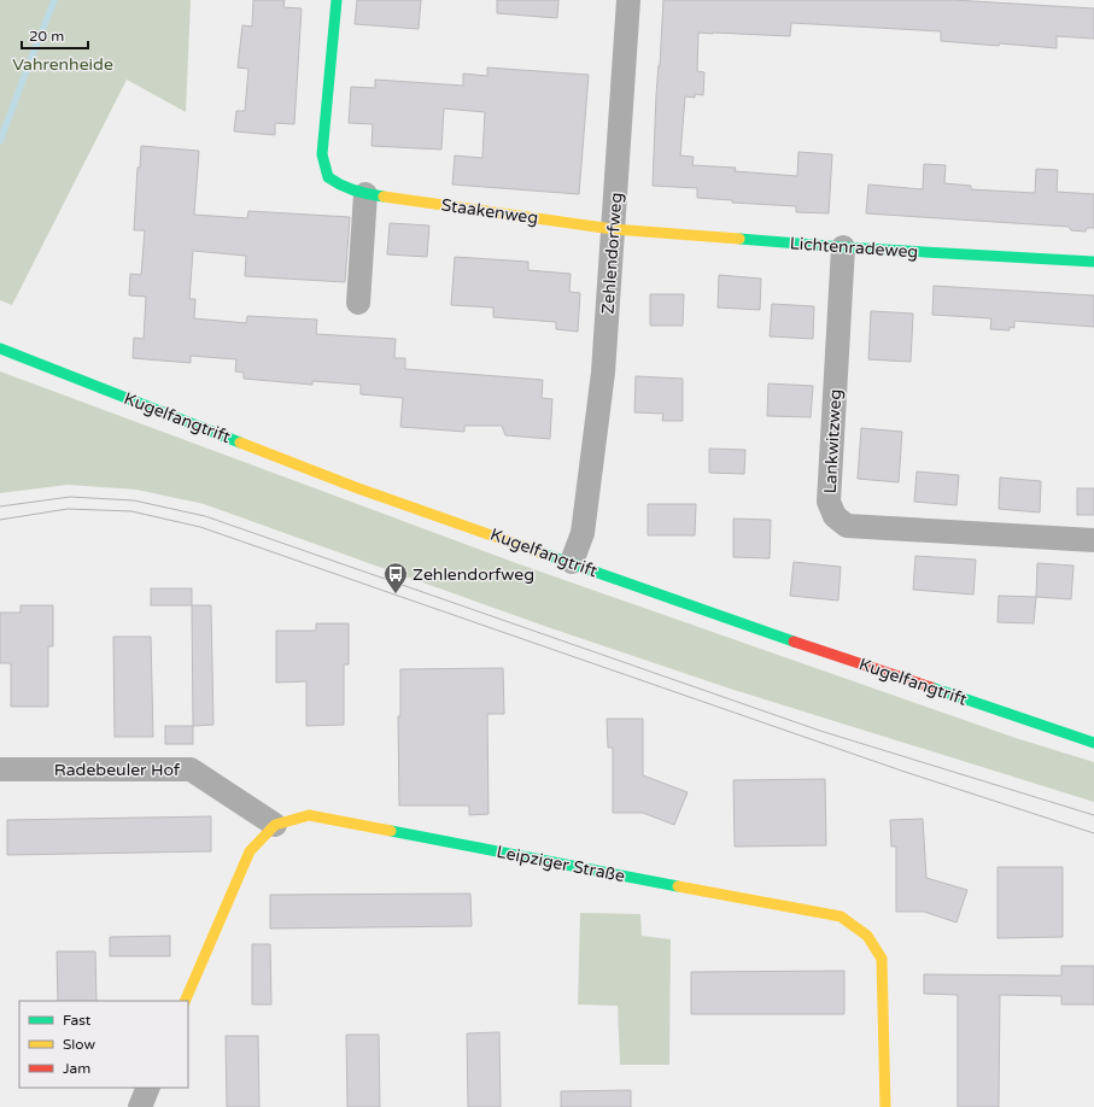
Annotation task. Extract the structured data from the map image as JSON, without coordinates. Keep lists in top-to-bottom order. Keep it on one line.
{"streets":{"street":["Staakenweg","Lichtenradeweg","Zehlendorfweg","Kugelfangtrift","Lankwitzweg","Radebeuler Hof","Leipziger Straße"]},"crossings":[["Staakenweg","Lichtenradeweg"],["Staakenweg","Zehlendorfweg"],["Lichtenradeweg","Zehlendorfweg"],["Lichtenradeweg","Lankwitzweg"],["Zehlendorfweg","Kugelfangtrift"],["Radebeuler Hof","Leipziger Straße"]],"parks":["Vahrenheide"],"places":{"bus stop":["Zehlendorfweg"]},"legend":["Fast","Slow","Jam"],"scale_bar":"20 m"}
